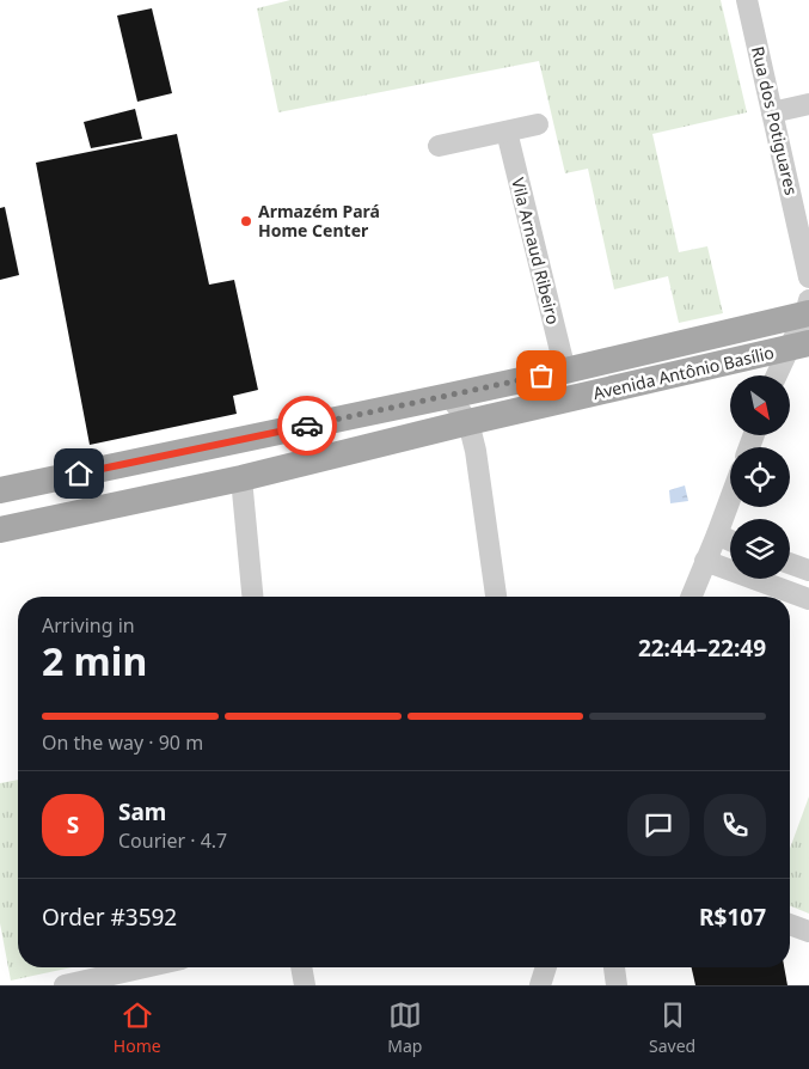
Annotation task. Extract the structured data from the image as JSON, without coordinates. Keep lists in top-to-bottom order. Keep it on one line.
{"streets":{"main road":["Avenida Antônio Basílio"],"street":["Rua dos Potiguares","Vila Arnaud Ribeiro"]},"crossings":[["Vila Arnaud Ribeiro","Avenida Antônio Basílio"]],"places":["Armazém Pará Home Center"],"north":"bottom right","page":{"heading":["2 min","Arriving in","22:44–22:49"],"panel":["Sam","Courier · 4.7","Order #3592","R$107"],"bar":"On the way · 90 m","round":"S","tabs":["Home","Map","Saved"]}}
